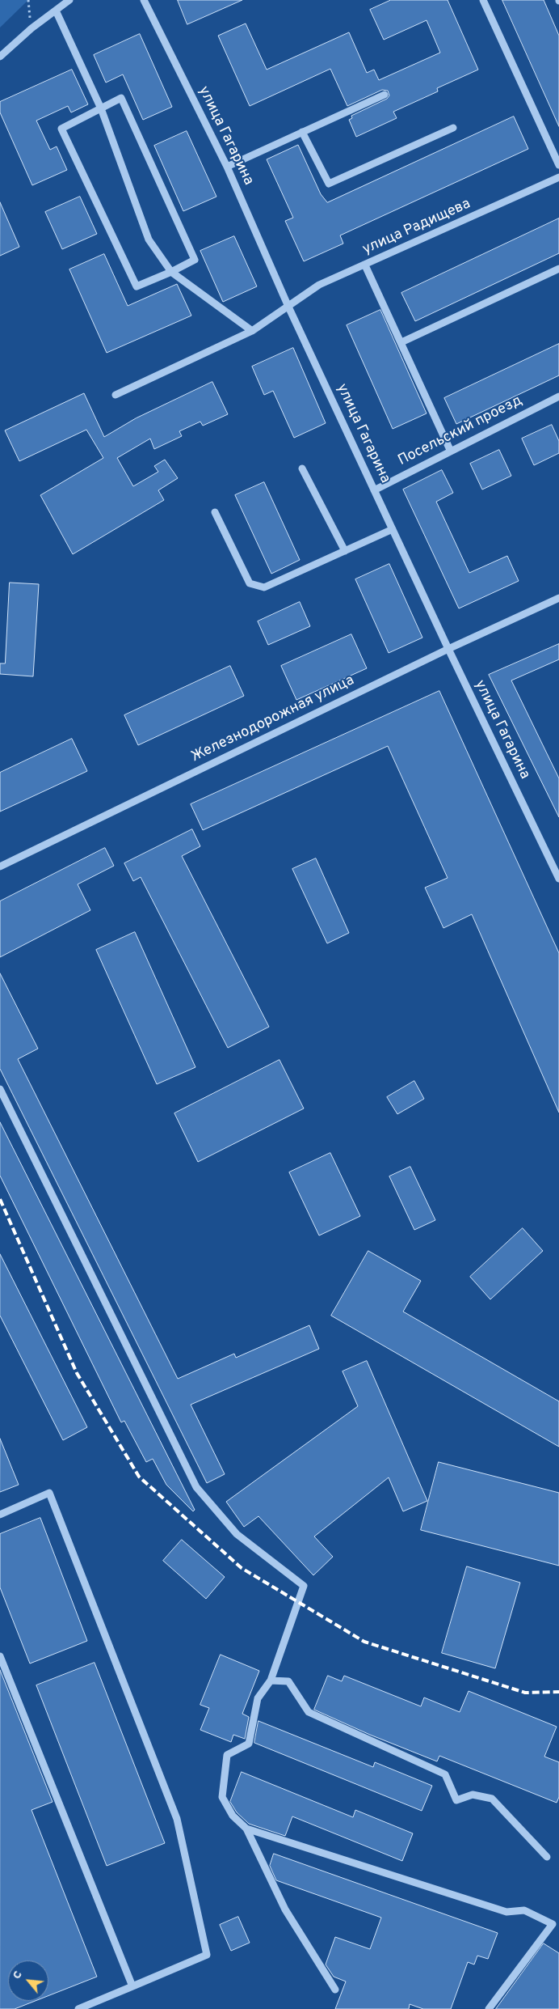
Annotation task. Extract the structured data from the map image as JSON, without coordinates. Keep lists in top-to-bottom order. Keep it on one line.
{"streets":{"street":["улица Гагарина","улица Радищева","Посельский проезд","Железнодорожная улица"]},"crossings":[["улица Гагарина","улица Радищева"],["улица Гагарина","Посельский проезд"],["улица Гагарина","Железнодорожная улица"]],"north":"top left"}
